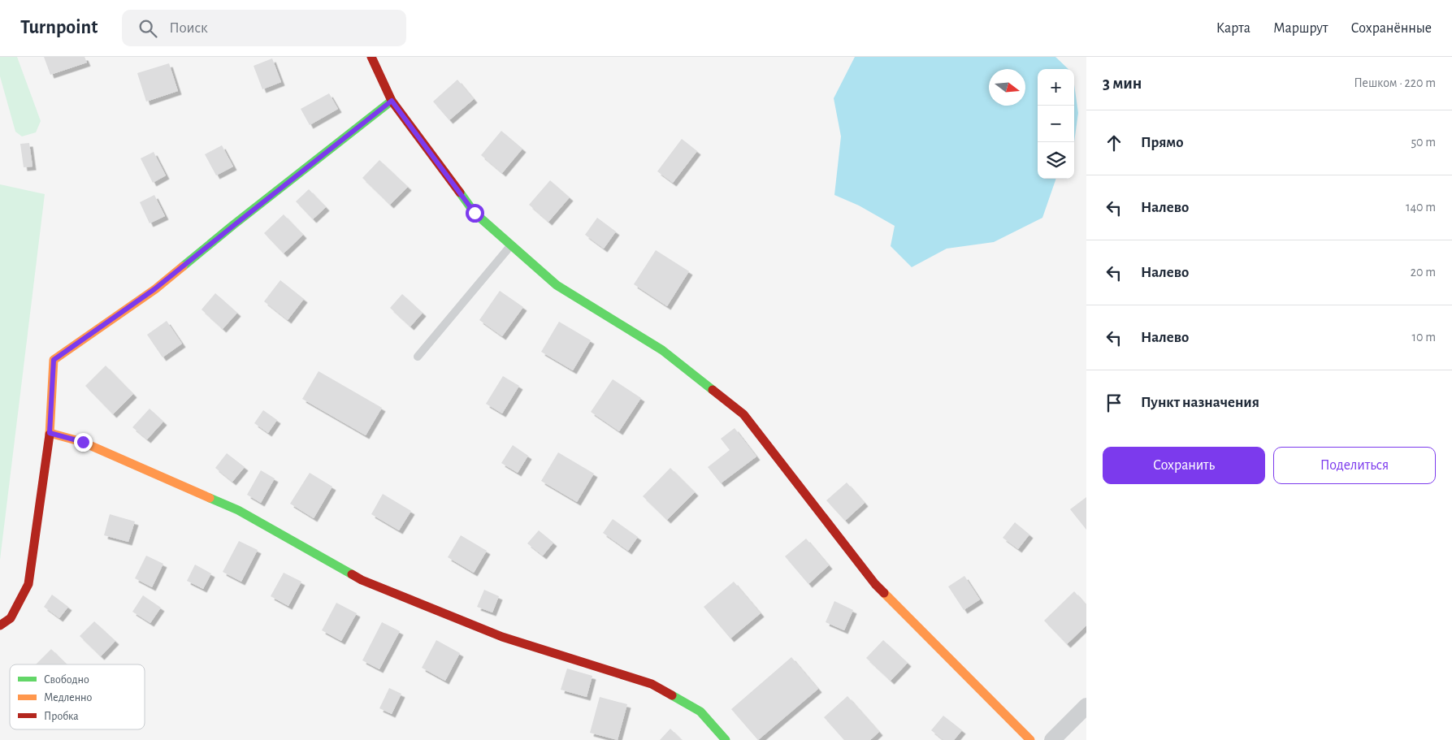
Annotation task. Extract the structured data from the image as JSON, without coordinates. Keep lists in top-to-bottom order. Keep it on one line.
{"legend":["Свободно","Медленно","Пробка"],"north":"right","page":{"header":"Turnpoint","search":"Поиск","nav":["Карта","Маршрут","Сохранённые"],"heading":["3 мин","Пешком · 220 m"],"map_buttons":["+","−"],"list":[["Прямо","50 m"],["Налево","140 m"],["Налево","20 m"],["Налево","10 m"],"Пункт назначения"],"buttons":["Сохранить","Поделиться"]}}
